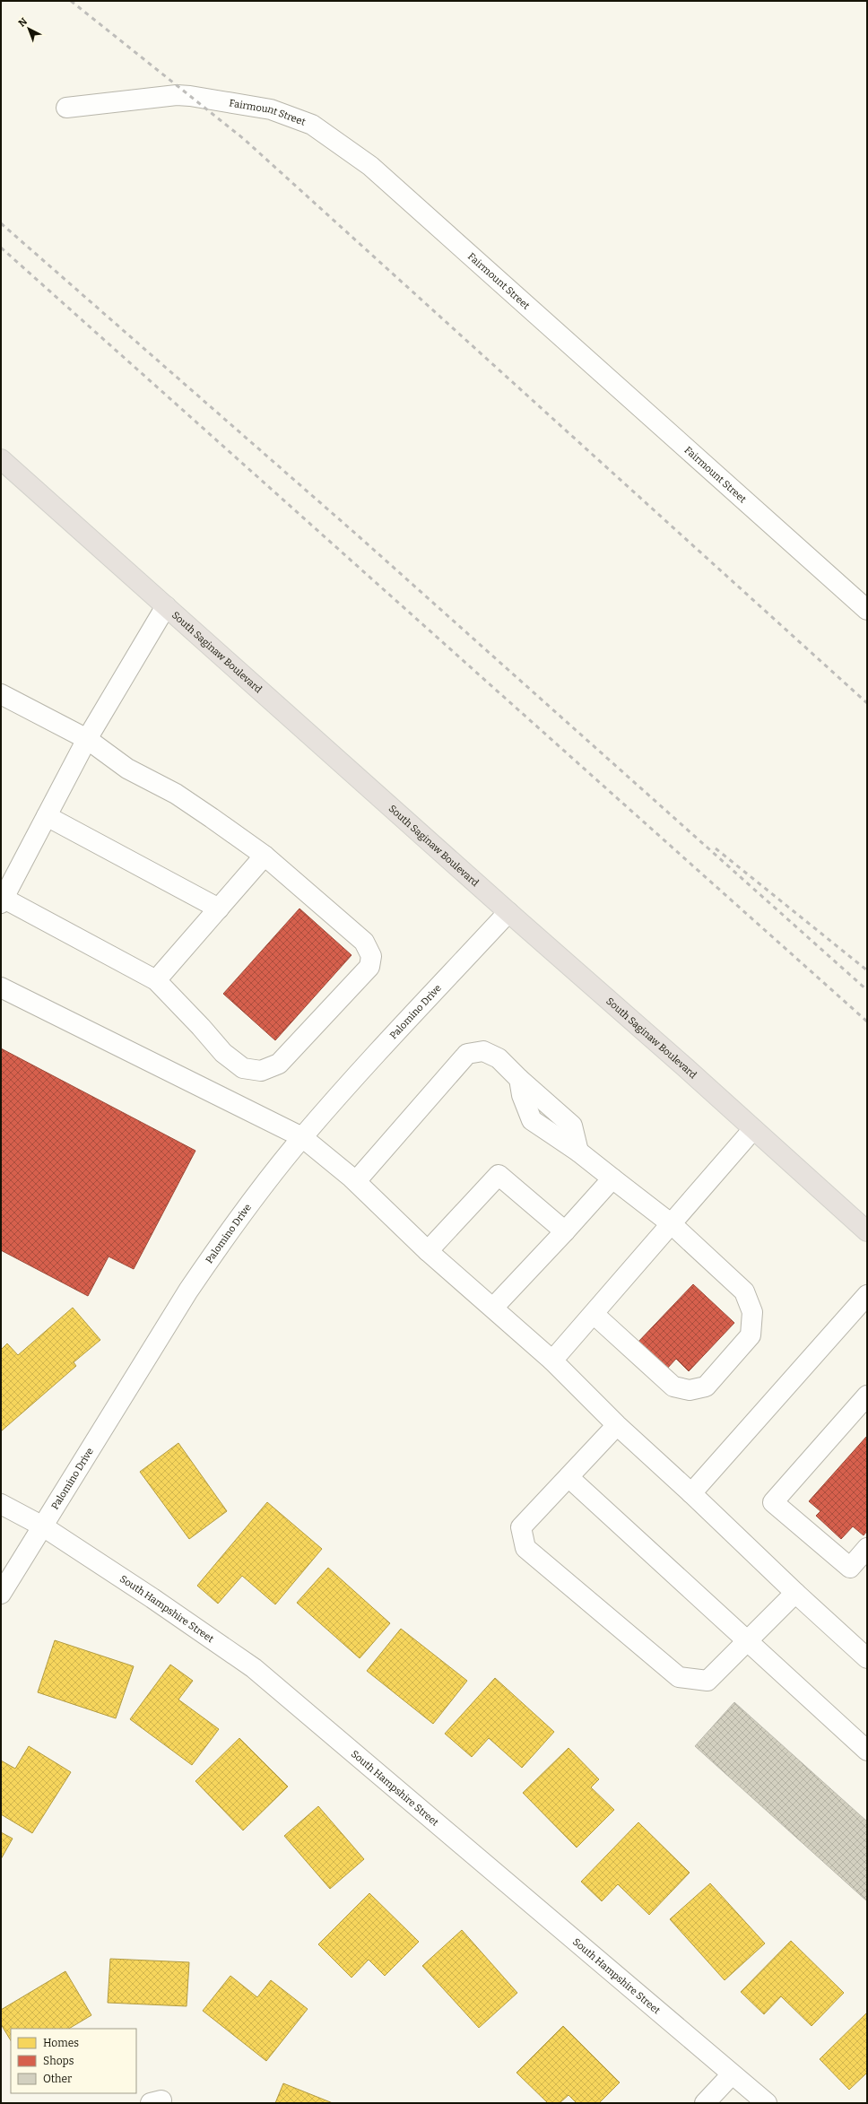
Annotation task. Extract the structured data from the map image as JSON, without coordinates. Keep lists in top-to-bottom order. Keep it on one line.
{"streets":{"main road":["South Saginaw Boulevard"],"street":["Fairmount Street","Palomino Drive","South Hampshire Street"]},"crossings":[["South Saginaw Boulevard","Palomino Drive"],["Palomino Drive","South Hampshire Street"]],"legend":["Homes","Shops","Other"],"north":"top left"}
